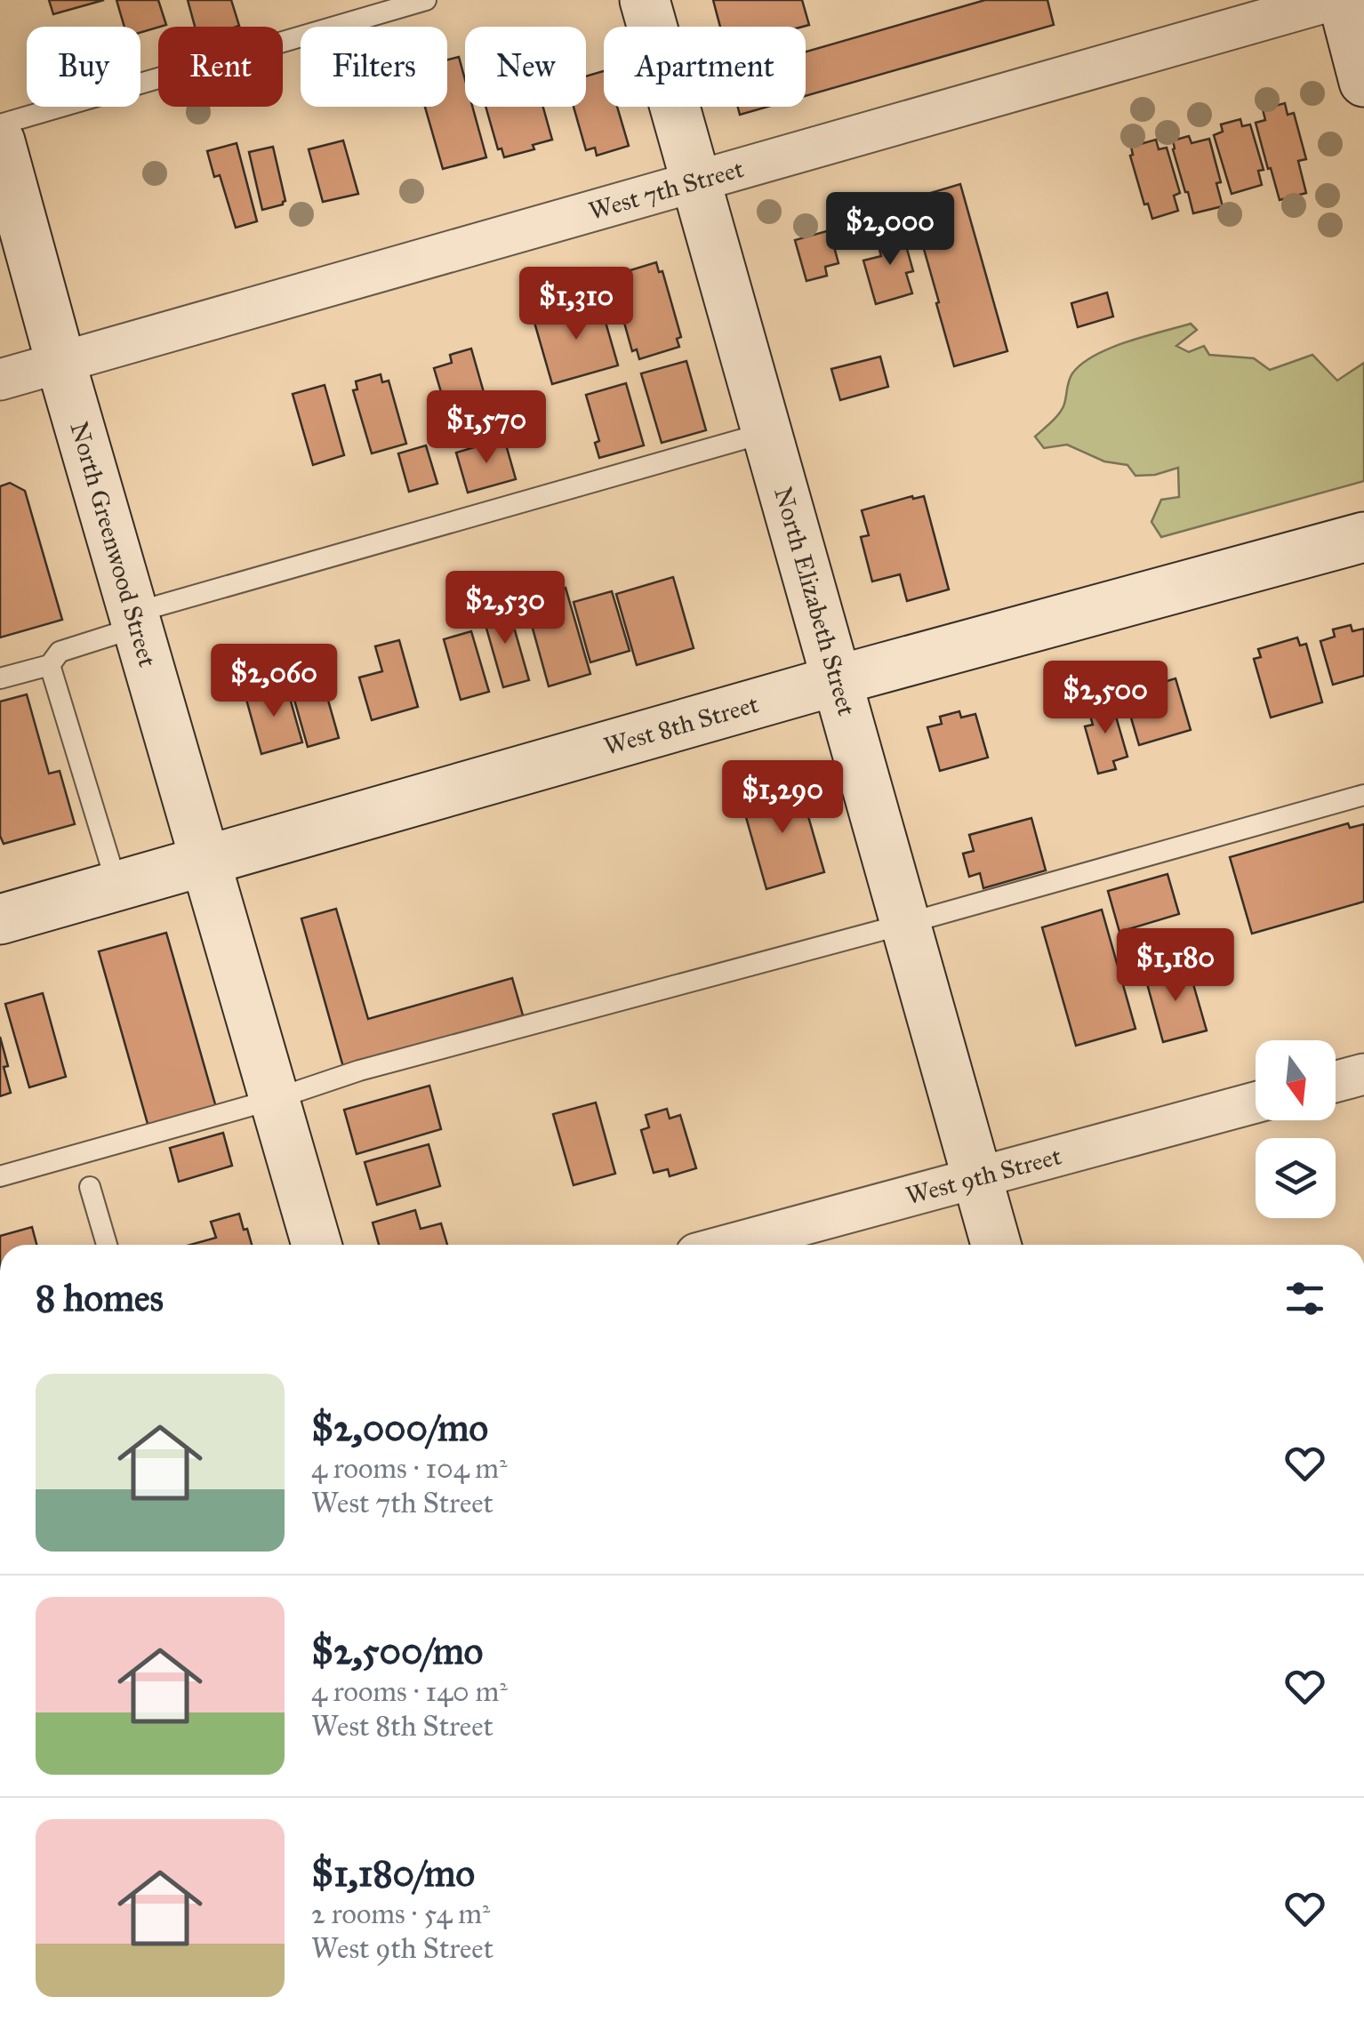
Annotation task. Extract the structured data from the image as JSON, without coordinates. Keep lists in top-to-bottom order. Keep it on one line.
{"streets":{"main road":["North Greenwood Street","North Elizabeth Street","West 8th Street"],"street":["West 7th Street","West 9th Street"]},"crossings":[["West 7th Street","North Greenwood Street"],["West 7th Street","North Elizabeth Street"],["North Greenwood Street","West 8th Street"],["North Elizabeth Street","West 8th Street"],["North Elizabeth Street","West 9th Street"]],"north":"bottom","page":{"chip":["Buy","Rent","Filters","New","Apartment"],"price":["$2,000","$1,310","$1,570","$2,530","$2,060","$2,500","$1,290","$1,180"],"heading":"8 homes","list":[{"name":"$2,000/mo","note":"4 rooms · 104 m² · West 7th Street"},{"name":"$2,500/mo","note":"4 rooms · 140 m² · West 8th Street"},{"name":"$1,180/mo","note":"2 rooms · 54 m² · West 9th Street"}]}}
